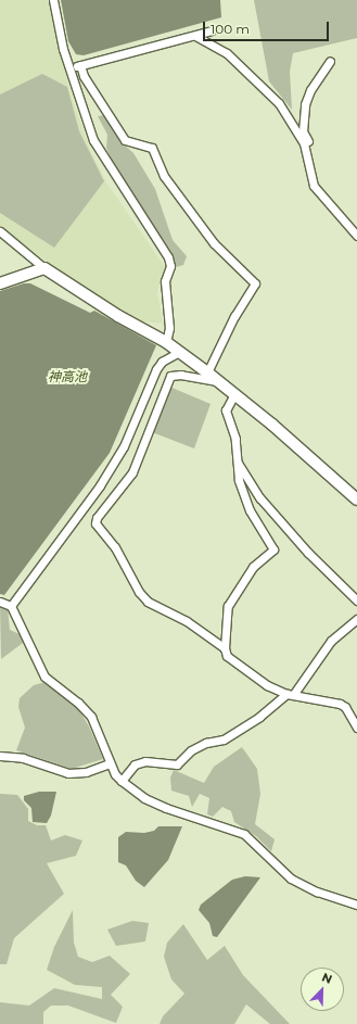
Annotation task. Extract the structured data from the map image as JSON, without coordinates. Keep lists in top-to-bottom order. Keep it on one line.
{"water":["神高池"],"scale_bar":"100 m","north":"top right"}
